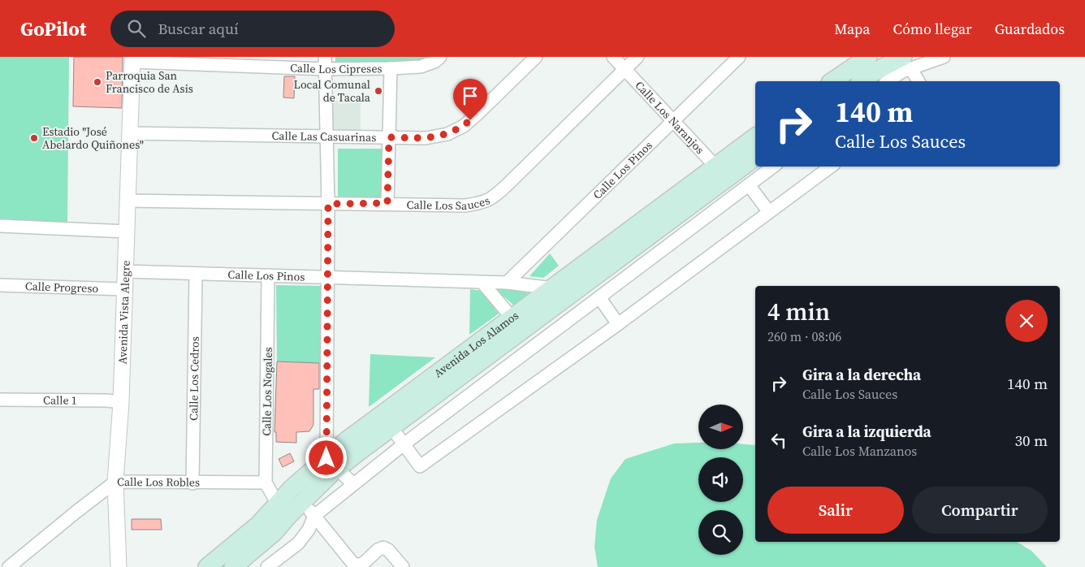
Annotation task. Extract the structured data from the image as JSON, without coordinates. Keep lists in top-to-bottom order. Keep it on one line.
{"streets":{"main road":["Avenida Los Alamos"],"street":["Calle Los Cipreses","Calle Los Naranjos","Calle Las Casuarinas","Calle Los Pinos","Calle Los Sauces","Calle Progreso","Avenida Vista Alegre","Calle Los Cedros","Calle Los Nogales","Calle 1","Calle Los Robles"]},"crossings":[["Calle Los Cipreses","Avenida Vista Alegre"],["Calle Los Naranjos","Calle Los Pinos"],["Calle Los Naranjos","Calle Los Sauces"],["Calle Los Naranjos","Avenida Los Alamos"],["Calle Las Casuarinas","Avenida Vista Alegre"],["Calle Los Pinos","Avenida Vista Alegre"],["Calle Los Pinos","Avenida Los Alamos"],["Calle Los Pinos","Calle Los Cedros"],["Calle Los Pinos","Calle Los Nogales"],["Calle Los Sauces","Avenida Vista Alegre"],["Calle Progreso","Avenida Vista Alegre"],["Avenida Vista Alegre","Calle 1"],["Avenida Vista Alegre","Calle Los Robles"],["Avenida Los Alamos","Calle Los Nogales"],["Calle Los Cedros","Calle Los Robles"],["Calle Los Nogales","Calle Los Robles"]],"places":["Parroquia San Francisco de Asis","Local Comunal de Tacala","Estadio \"José Abelardo Quiñones\""],"north":"right","page":{"header":"GoPilot","search":"Buscar aquí","nav":["Mapa","Cómo llegar","Guardados"],"turn":["140 m","Calle Los Sauces"],"heading":["4 min","260 m · 08:06"],"list":[{"name":"Gira a la derecha","note":"Calle Los Sauces","value":"140 m"},{"name":"Gira a la izquierda","note":"Calle Los Manzanos","value":"30 m"}],"buttons":["Salir","Compartir"]}}
